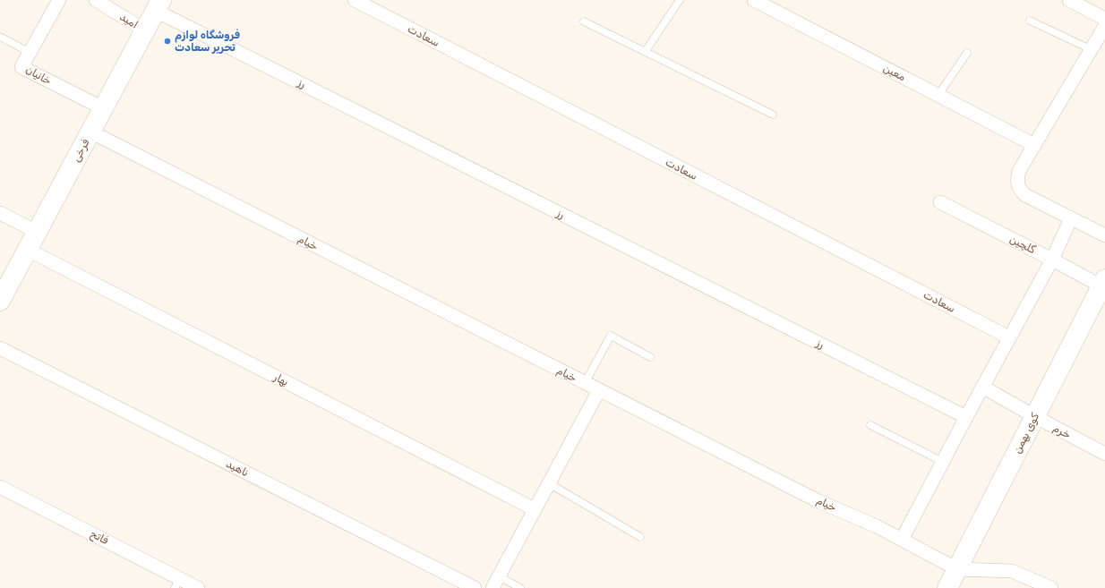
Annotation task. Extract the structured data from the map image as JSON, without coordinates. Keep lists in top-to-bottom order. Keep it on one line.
{"streets":{"street":["امید","سعادت","معین","خانیان","رز","فرخی","خیام","گلچین","بهار","خرم","کوی بهمن","ناهید","فاتح"]},"crossings":[["امید","فرخی"],["خانیان","فرخی"],["رز","فرخی"],["فرخی","خیام"],["فرخی","بهار"],["خیام","کوی بهمن"],["گلچین","کوی بهمن"],["خرم","کوی بهمن"]],"places":["فروشگاه لوازم تحریر سعادت"]}
